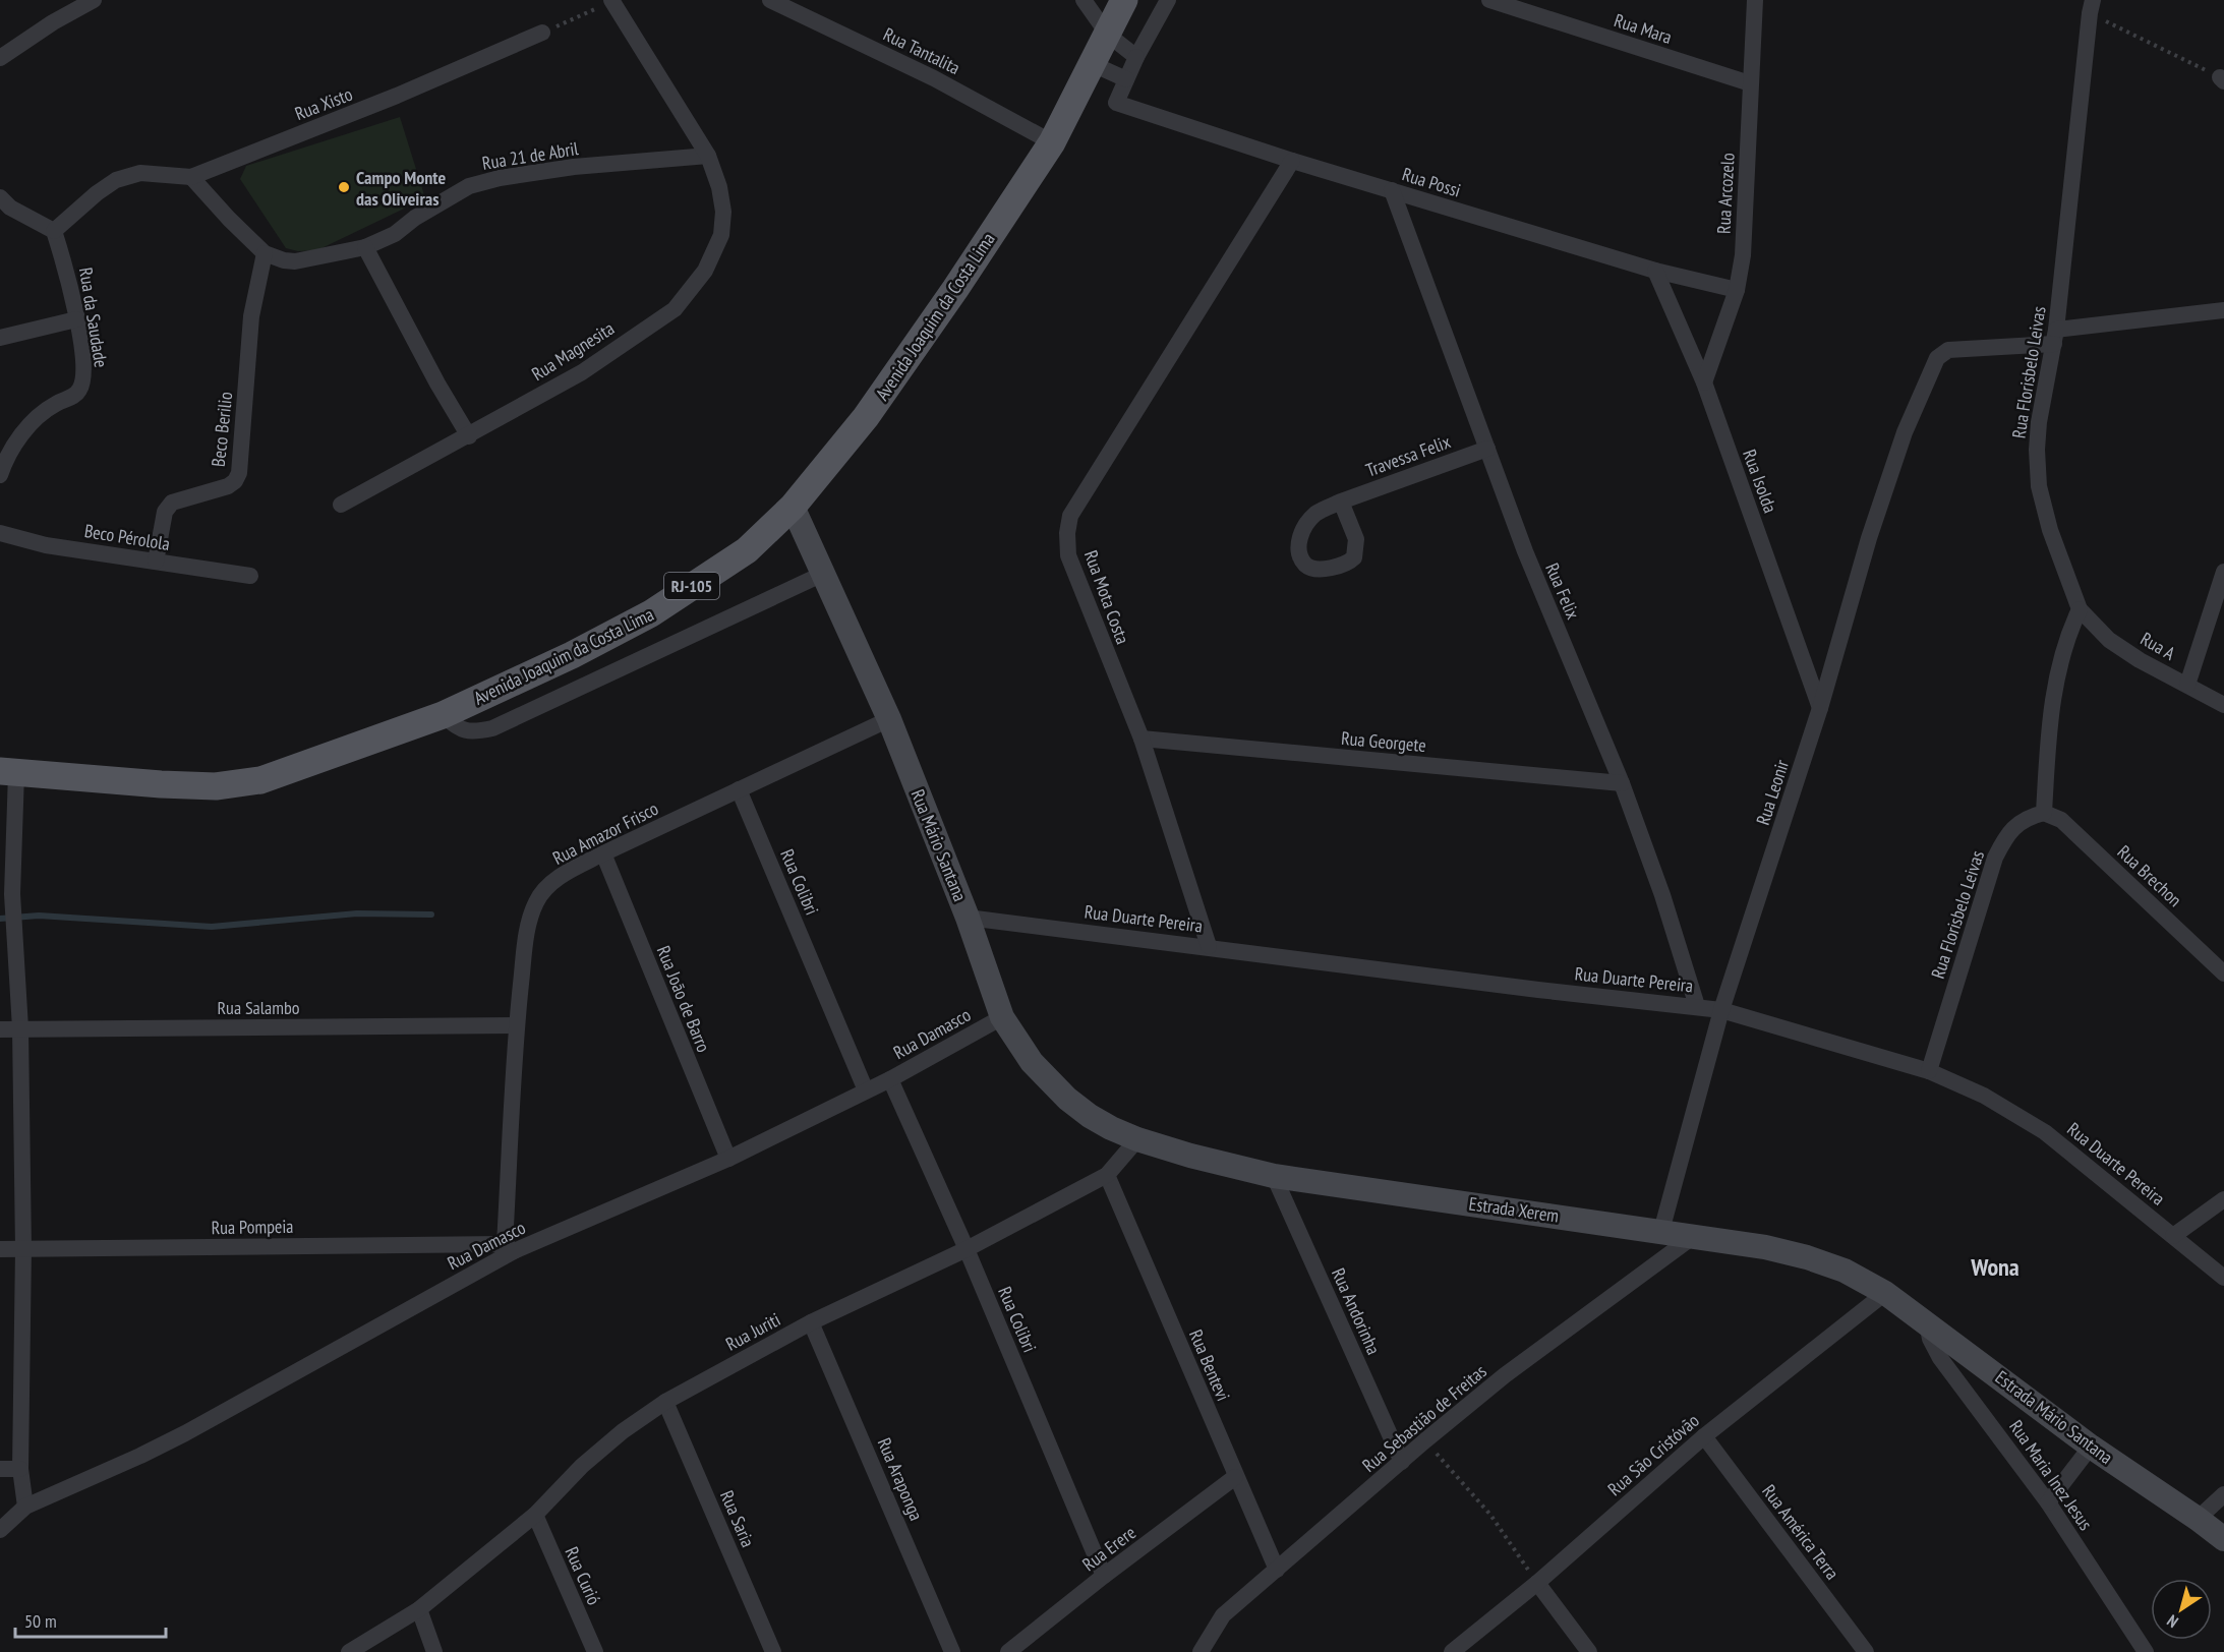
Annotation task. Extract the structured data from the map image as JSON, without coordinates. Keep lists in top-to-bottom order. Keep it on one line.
{"streets":{"main road":["Avenida Joaquim da Costa Lima","RJ-105"],"street":["Rua Mara","Rua Tantalita","Rua Xisto","Rua 21 de Abril","Rua Possi","Rua Arcozelo","Rua da Saudade","Rua Magnesita","Rua Florisbelo Leivas","Beco Berilio","Travessa Felix","Rua Isolda","Beco Pérolola","Rua Felix","Rua Mota Costa","Rua A","Rua Georgete","Rua Leonir","Rua Amazor Frisco","Rua Mário Santana","Rua Brechon","Rua Colibri","Rua Duarte Pereira","Rua Joāo de Barro","Rua Salambo","Rua Damasco","Estrada Xerem","Rua Pompeia","Rua Andorinha","Rua Juriti","Rua Bentevi","Estrada Mário Santana","Rua Sebastião de Freitas","Rua São Cristóvão","Rua Maria Inez Jesus","Rua Araponga","Rua Saria","Rua América Terra","Rua Erere","Rua Curió"]},"crossings":[["Rua Mara","Rua Arcozelo"],["Rua Tantalita","Avenida Joaquim da Costa Lima"],["Rua Xisto","Rua 21 de Abril"],["Rua Xisto","Rua da Saudade"],["Rua 21 de Abril","Rua Magnesita"],["Rua 21 de Abril","Beco Berilio"],["Rua Possi","Rua Arcozelo"],["Rua Possi","Rua Isolda"],["Rua Possi","Rua Felix"],["Rua Possi","Rua Mota Costa"],["Rua Arcozelo","Rua Isolda"],["Avenida Joaquim da Costa Lima","Rua Mário Santana"],["Rua Florisbelo Leivas","Rua A"],["Rua Florisbelo Leivas","Rua Leonir"],["Rua Florisbelo Leivas","Rua Brechon"],["Rua Florisbelo Leivas","Rua Duarte Pereira"],["Beco Berilio","Beco Pérolola"],["Travessa Felix","Rua Felix"],["Rua Isolda","Rua Leonir"],["Rua Felix","Rua Georgete"],["Rua Felix","Rua Duarte Pereira"],["Rua Mota Costa","Rua Georgete"],["Rua Mota Costa","Rua Duarte Pereira"],["Rua Leonir","Rua Duarte Pereira"],["Rua Leonir","Estrada Xerem"],["Rua Amazor Frisco","Rua Mário Santana"],["Rua Amazor Frisco","Rua Colibri"],["Rua Amazor Frisco","Rua Joāo de Barro"],["Rua Amazor Frisco","Rua Salambo"],["Rua Amazor Frisco","Rua Damasco"],["Rua Amazor Frisco","Rua Pompeia"],["Rua Mário Santana","Rua Duarte Pereira"],["Rua Mário Santana","Rua Damasco"],["Rua Mário Santana","Estrada Xerem"],["Rua Mário Santana","Rua Juriti"],["Rua Colibri","Rua Damasco"],["Rua Colibri","Rua Juriti"],["Rua Colibri","Rua Erere"],["Rua Joāo de Barro","Rua Damasco"],["Rua Damasco","Rua Pompeia"],["Estrada Xerem","Rua Andorinha"],["Estrada Xerem","Rua Juriti"],["Estrada Xerem","Estrada Mário Santana"],["Estrada Xerem","Rua Sebastião de Freitas"],["Estrada Xerem","Rua São Cristóvão"],["Rua Andorinha","Rua Sebastião de Freitas"],["Rua Juriti","Rua Bentevi"],["Rua Juriti","Rua Araponga"],["Rua Juriti","Rua Saria"],["Rua Juriti","Rua Curió"],["Rua Bentevi","Rua Sebastião de Freitas"],["Rua Bentevi","Rua Erere"],["Estrada Mário Santana","Rua São Cristóvão"],["Estrada Mário Santana","Rua Maria Inez Jesus"],["Rua São Cristóvão","Rua América Terra"]],"districts":["Wona"],"places":["Campo Monte das Oliveiras"],"scale_bar":"50 m","north":"bottom left"}
